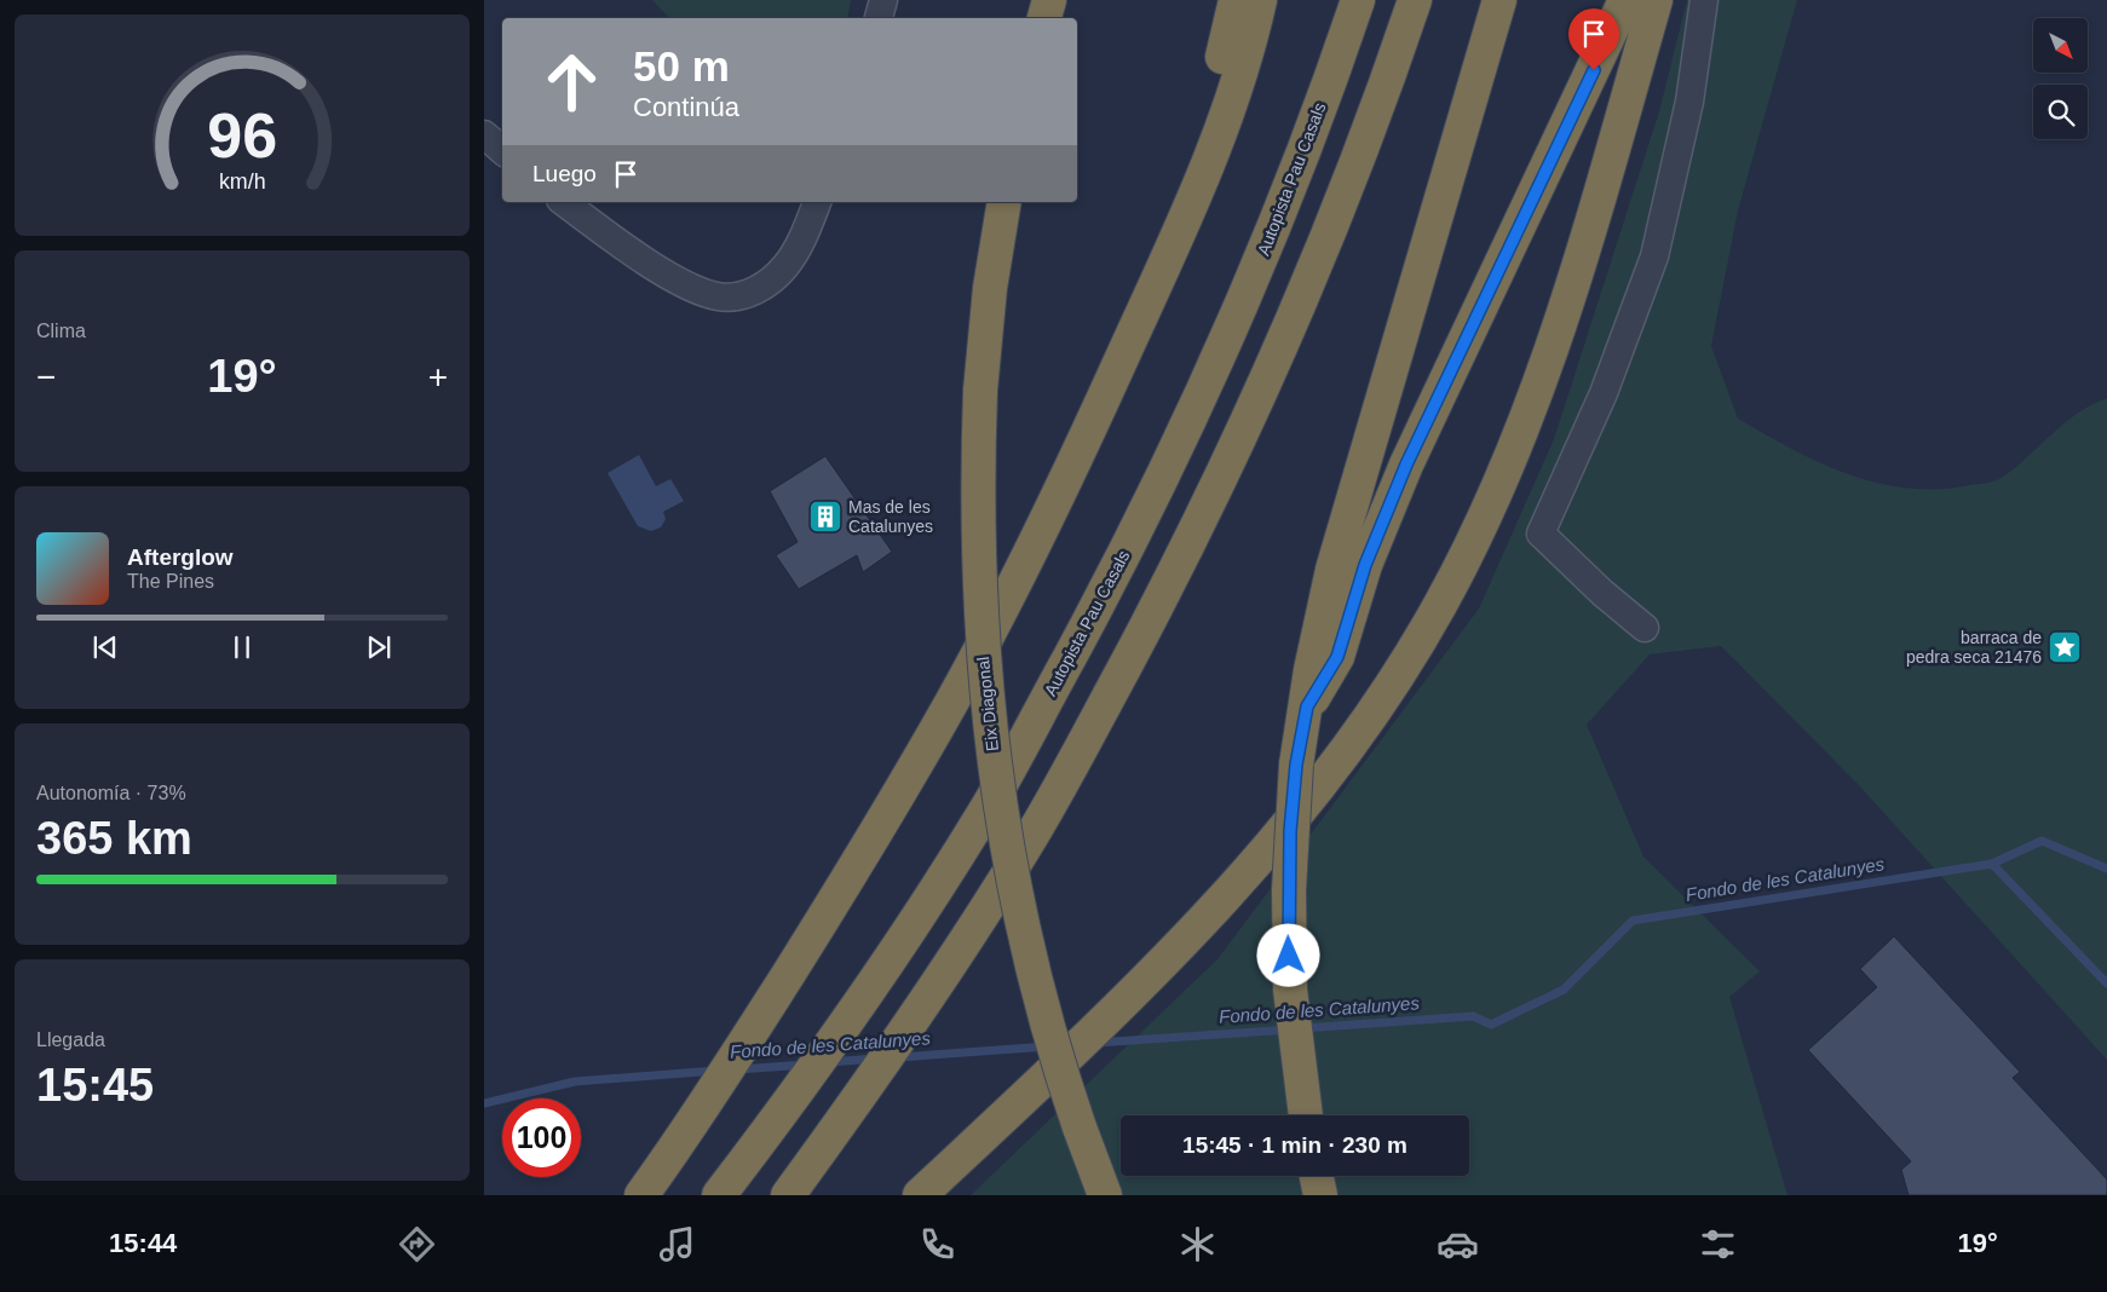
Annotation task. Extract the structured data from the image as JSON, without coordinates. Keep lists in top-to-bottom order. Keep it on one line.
{"streets":{"highway":["Autopista Pau Casals","Eix Diagonal"]},"water":["Fondo de les Catalunyes"],"places":{"building":["Mas de les Catalunyes"],"place":["barraca de pedra seca 21476"]},"north":"bottom right","page":{"turn":["50 m","Continúa"],"then":"Luego","tile":["Clima",["Autonomía · 73%","365 km"],["Llegada","15:45"]],"heat":["−","19°","+"],"song":["Afterglow","The Pines"],"limit":"100","trip":"15:45 · 1 min · 230 m","tabs":["15:44","19°"],"gauge":["96","km/h"]}}
